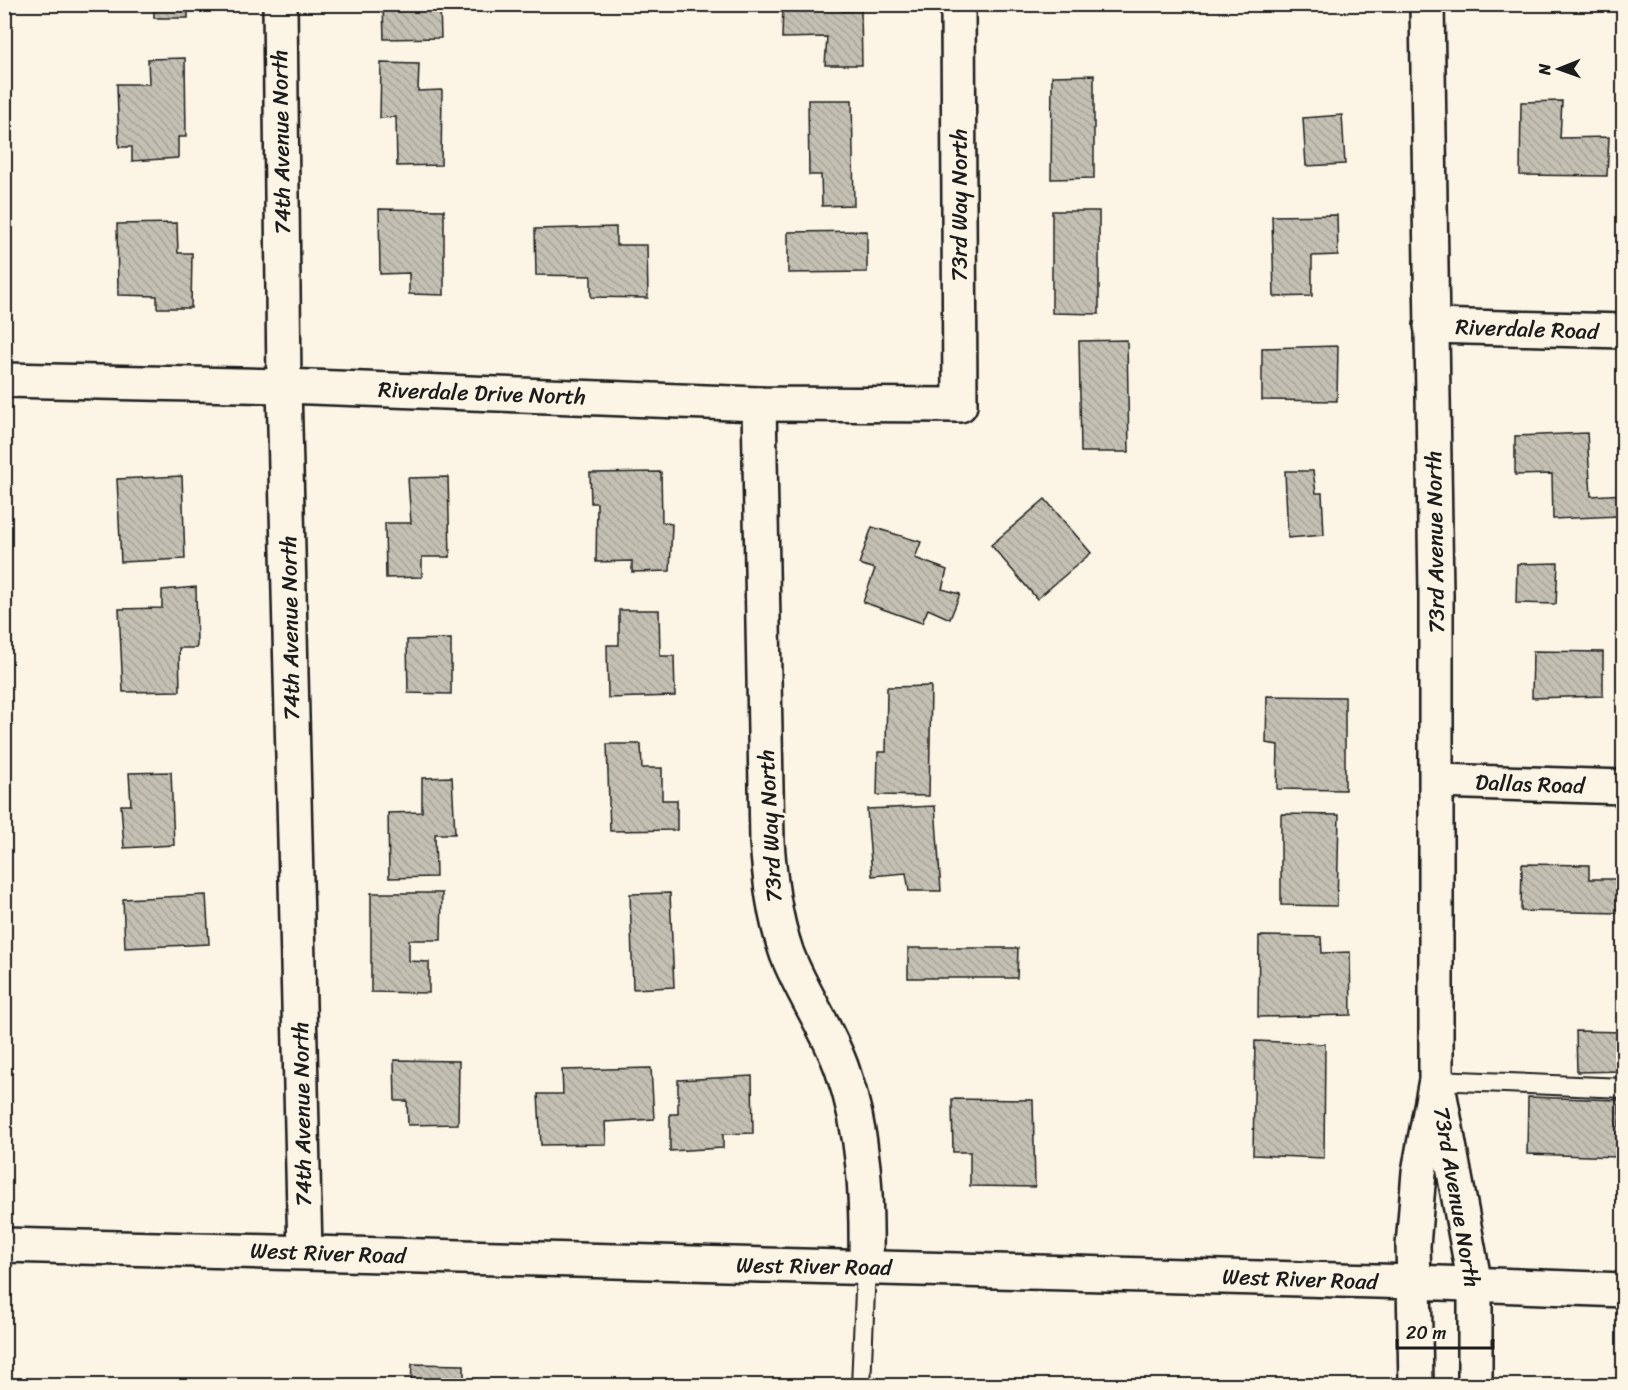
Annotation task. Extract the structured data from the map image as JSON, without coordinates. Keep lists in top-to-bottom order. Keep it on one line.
{"streets":{"street":["74th Avenue North","73rd Way North","Riverdale Road","Riverdale Drive North","73rd Avenue North","Dallas Road","West River Road"]},"crossings":[["74th Avenue North","Riverdale Drive North"],["74th Avenue North","West River Road"],["73rd Way North","Riverdale Drive North"],["73rd Way North","West River Road"],["Riverdale Road","73rd Avenue North"],["73rd Avenue North","Dallas Road"],["73rd Avenue North","West River Road"]],"scale_bar":"20 m","north":"left"}
